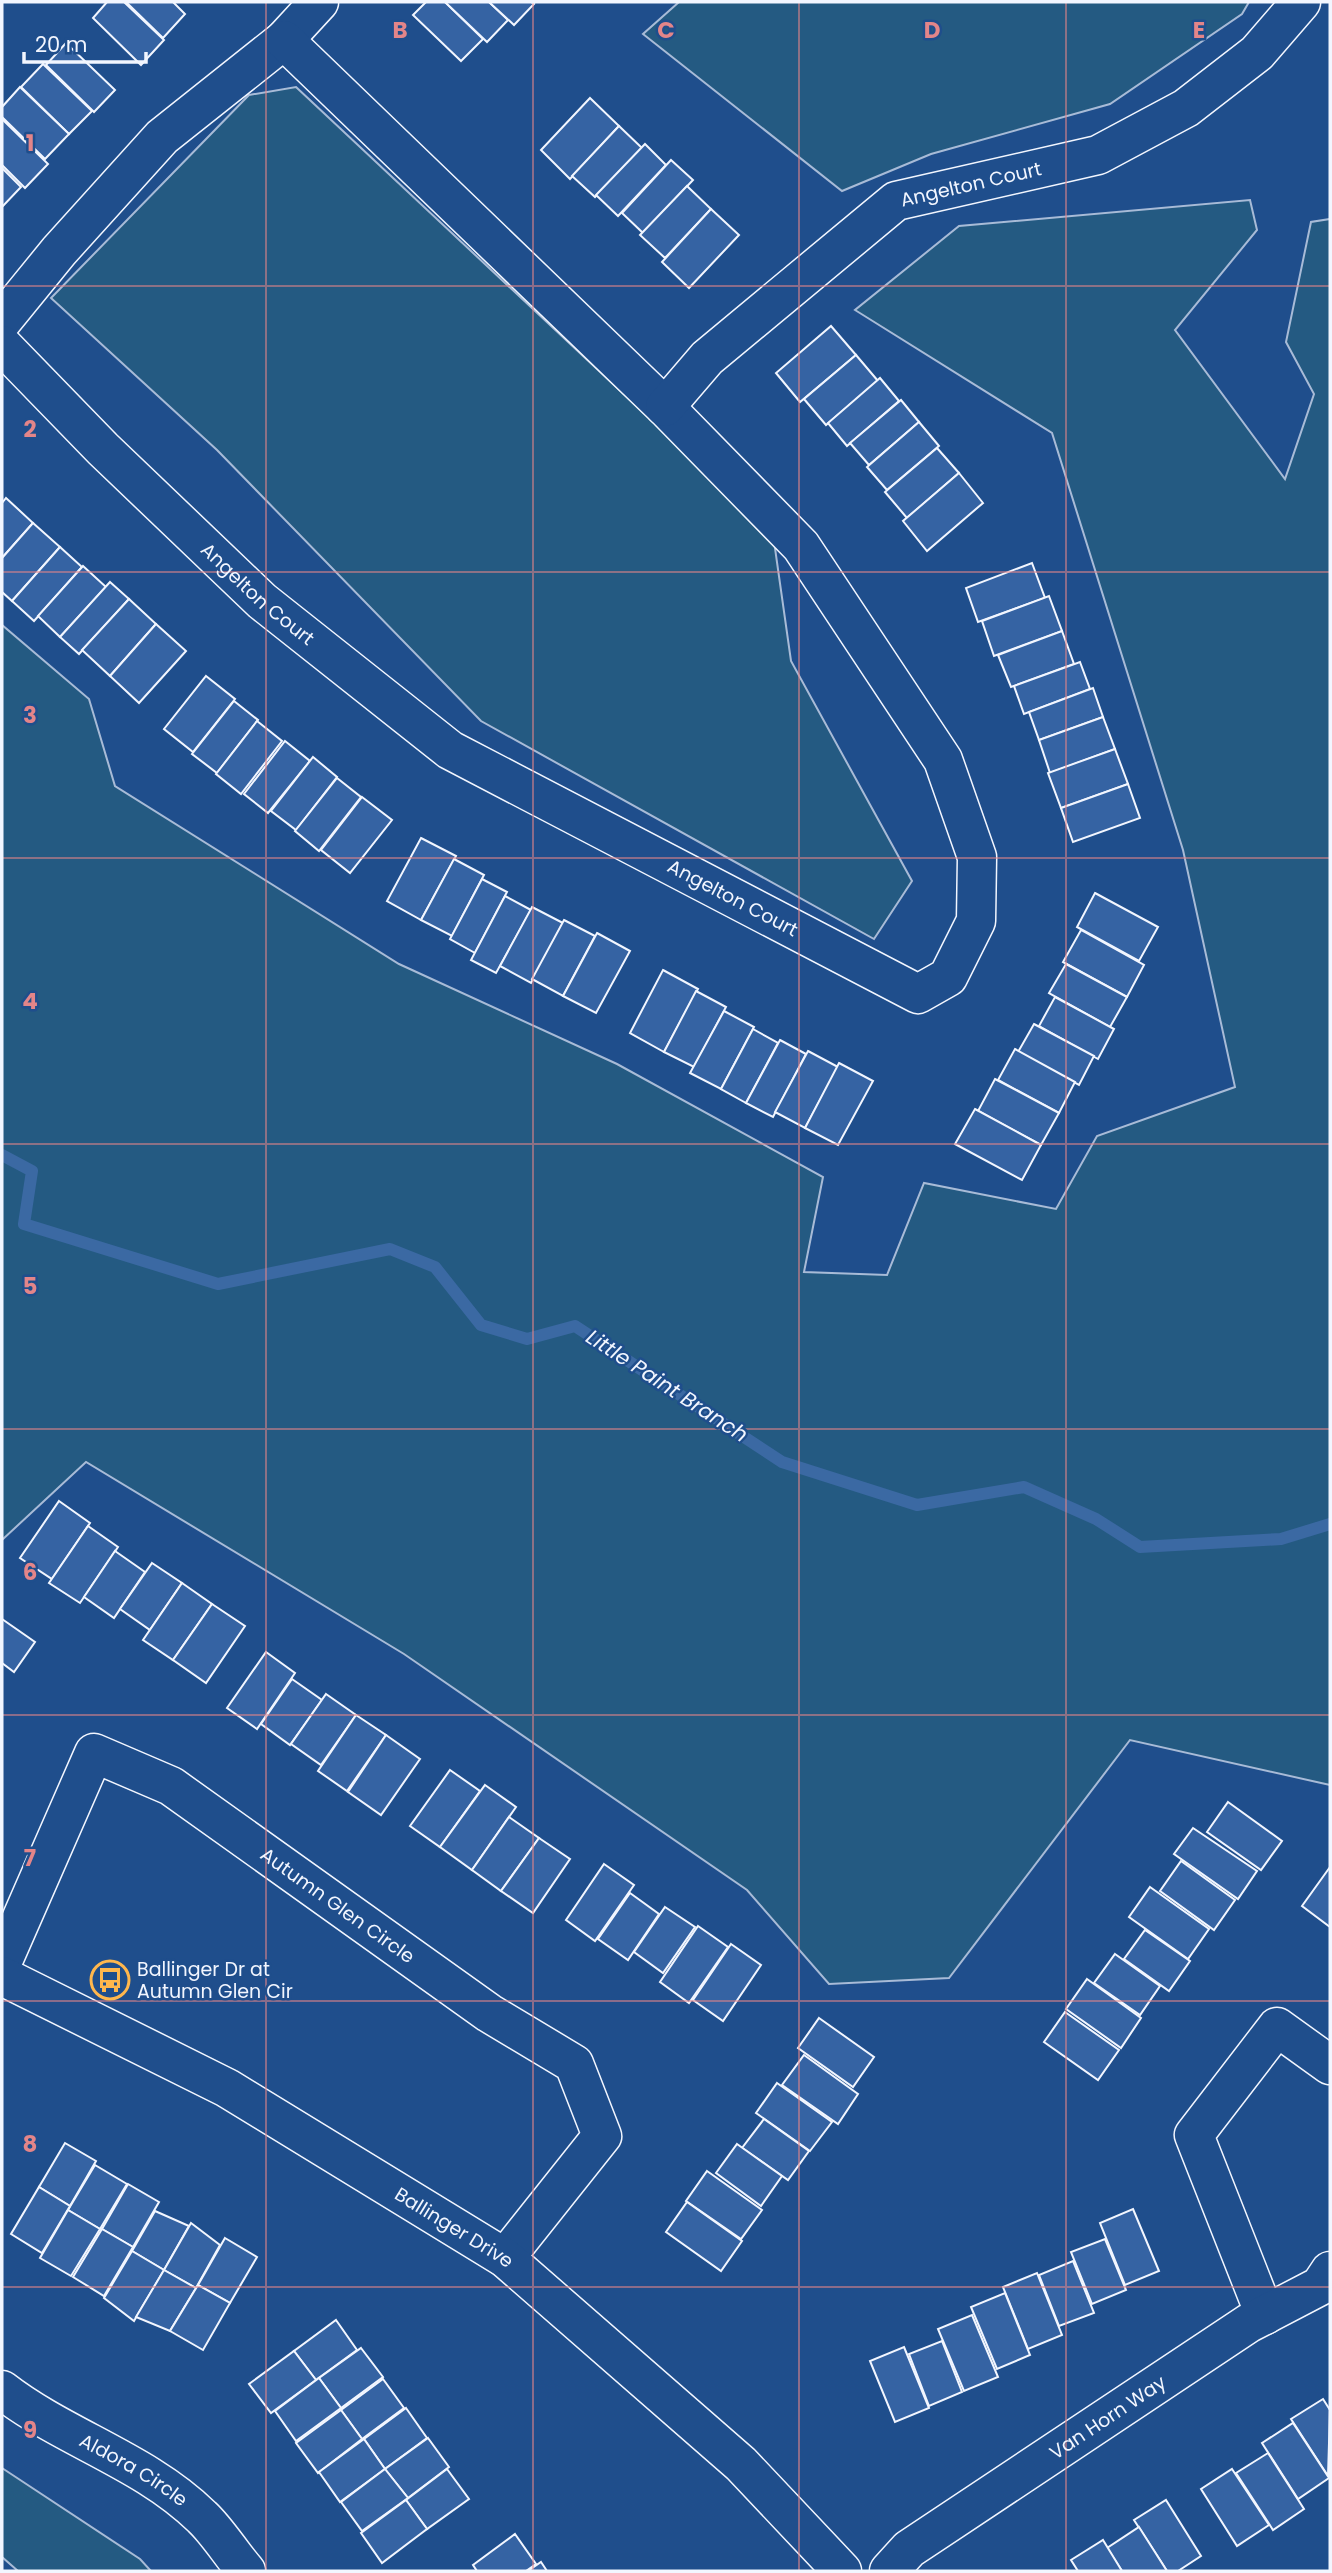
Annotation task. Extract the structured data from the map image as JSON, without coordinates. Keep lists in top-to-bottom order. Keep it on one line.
{"streets":{"street":["Angelton Court","Autumn Glen Circle","Ballinger Drive","Van Horn Way","Aldora Circle"]},"crossings":[["Autumn Glen Circle","Ballinger Drive"]],"water":["Little Paint Branch"],"places":{"bus stop":["Ballinger Dr at Autumn Glen Cir"]},"scale_bar":"20 m","grid":{"columns":["B","C","D","E"],"rows":["1","2","3","4","5","6","7","8","9"]}}
